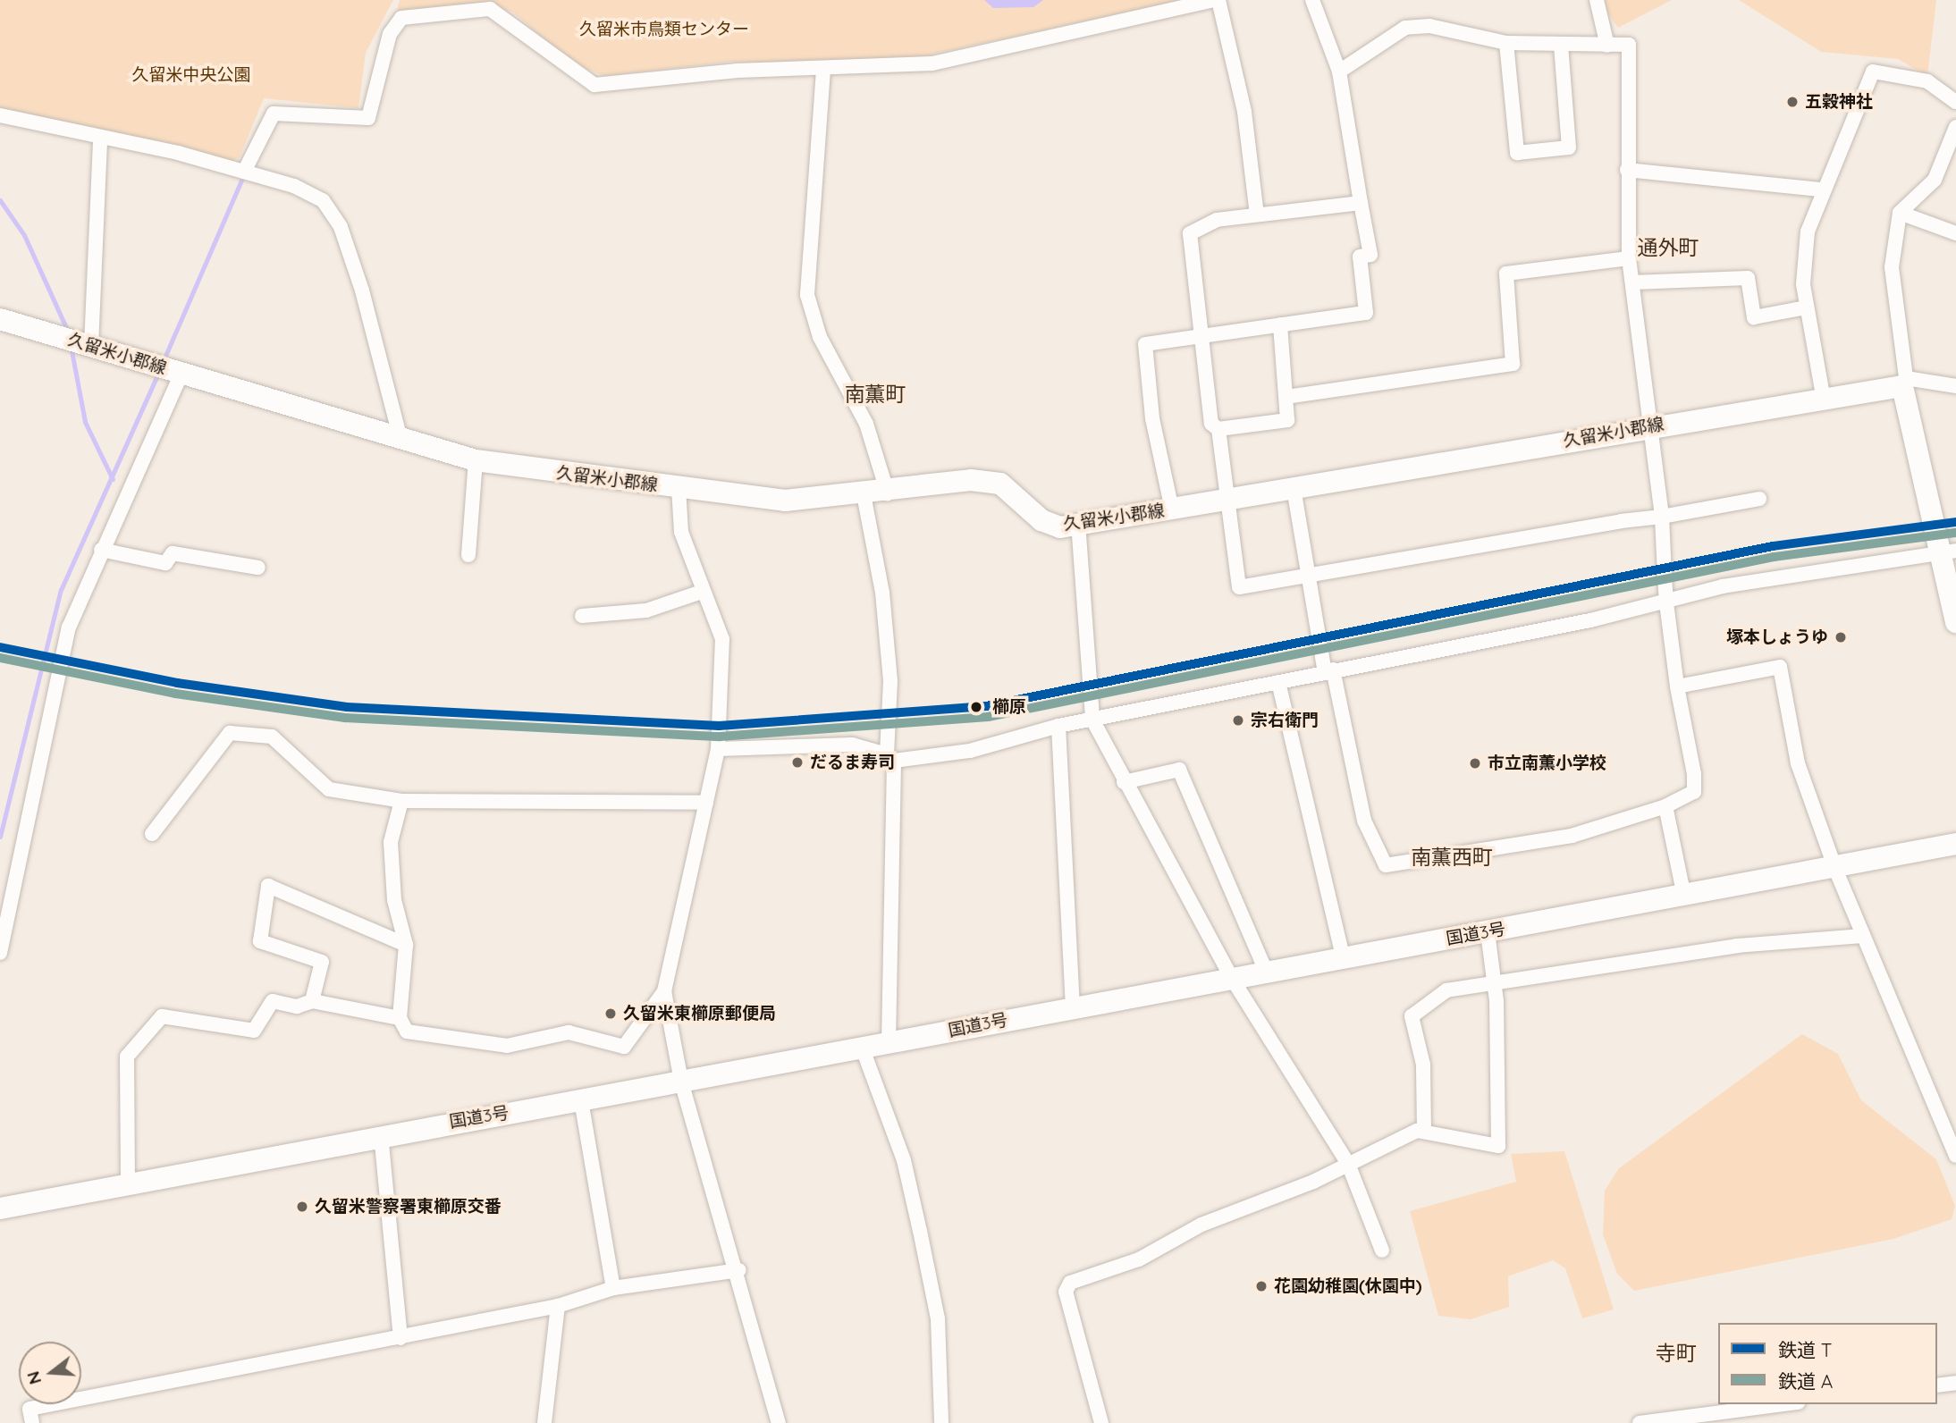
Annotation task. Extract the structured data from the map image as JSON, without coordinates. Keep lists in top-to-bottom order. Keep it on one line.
{"streets":{"main road":["久留米小郡線","国道3号"]},"districts":["通外町","南薫町","南薫西町","寺町"],"parks":["久留米市鳥類センター","久留米中央公園"],"places":["五穀神社","塚本しょうゆ","櫛原","宗右衛門","だるま寿司","市立南薫小学校","久留米東櫛原郵便局","久留米警察署東櫛原交番","花園幼稚園(休園中)"],"lines":["rail line T","rail line A"],"legend":["鉄道 T","鉄道 A"],"north":"left"}
